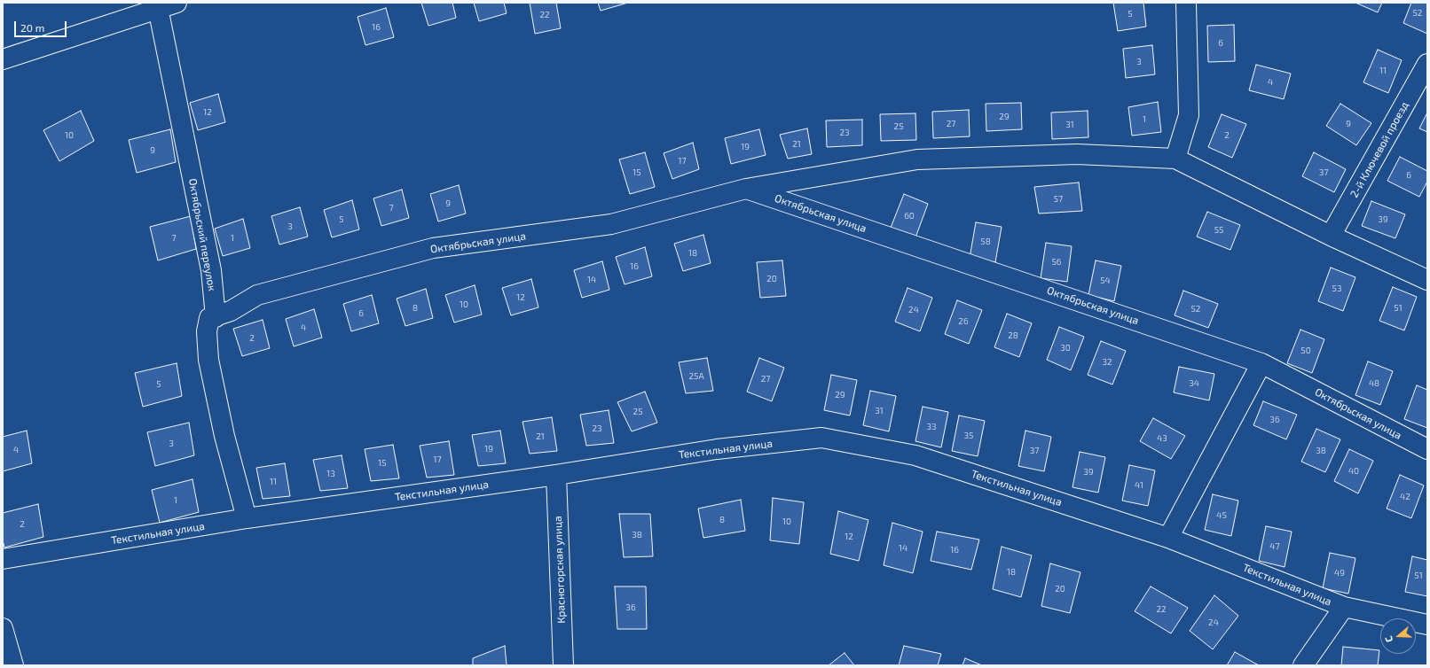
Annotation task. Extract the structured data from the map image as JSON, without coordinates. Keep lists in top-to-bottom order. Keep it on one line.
{"streets":{"street":["2-й Ключевой проезд","Октябрьская улица","Октябрьский переулок","Текстильная улица","Красногорская улица"]},"crossings":[["2-й Ключевой проезд","Октябрьская улица"],["Октябрьская улица","Октябрьский переулок"],["Текстильная улица","Красногорская улица"]],"house_numbers":["52","5","22","16","6","3","11","4","12","29","1","27","9","31","25","23","10","2","21","19","9","17","15","37","6","57","9","7","60","5","39","3","55","7","1","58","18","56","16","20","14","54","53","12","10","8","51","52","24","6","26","4","28","2","30","50","32","25А","27","34","48","5","29","31","25","36","33","23","35","21","43","3","19","4","37","38","17","15","40","39","13","11","41","42","1","45","8","10","2","38","12","47","14","16","18","49","51","20","36","22","24"],"scale_bar":"20 m","north":"left"}
